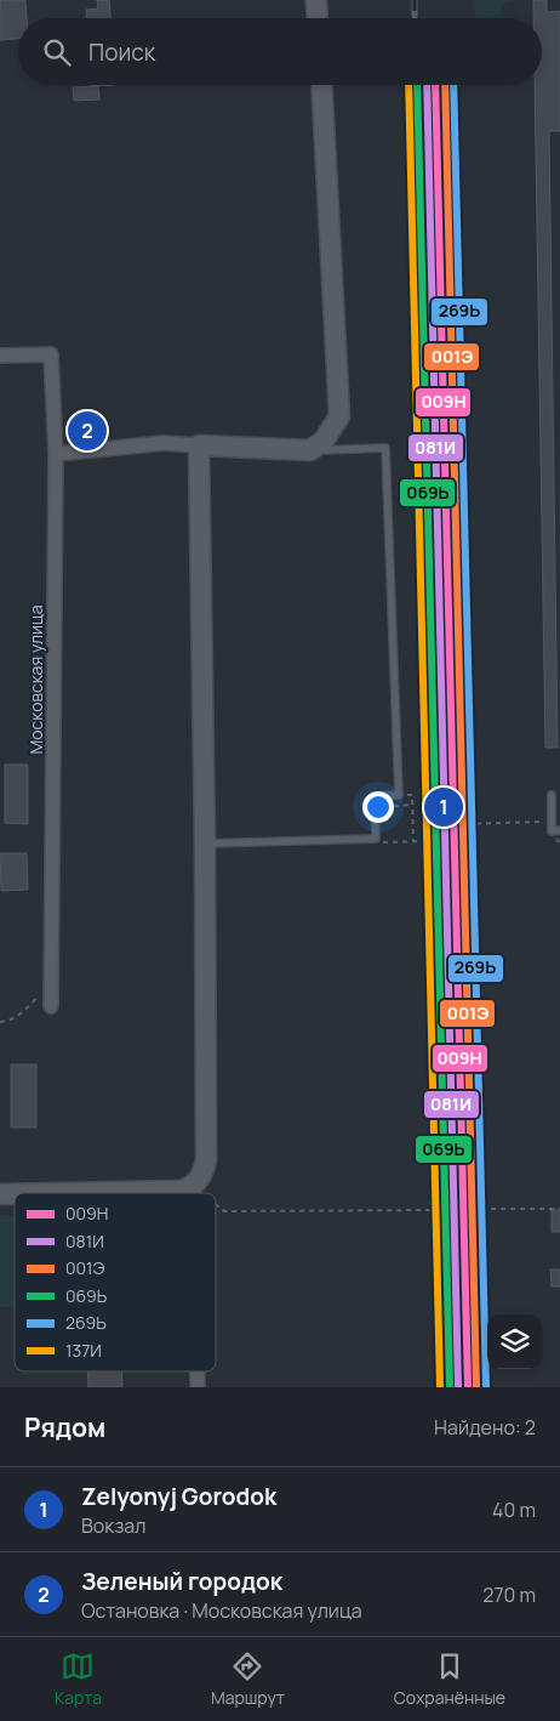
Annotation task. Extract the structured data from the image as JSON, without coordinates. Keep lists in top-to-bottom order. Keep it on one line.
{"streets":{"street":["Московская улица"]},"lines":["transit line 009Н","transit line 081И","transit line 001Э","transit line 069Ь","transit line 269Ь","transit line 137И"],"legend":["009Н","081И","001Э","069Ь","269Ь","137И"],"page":{"search":"Поиск","pins":["2","1"],"heading":["Рядом","Найдено: 2"],"list":[{"mark":"1","name":"Zelyonyj Gorodok","note":"Вокзал","value":"40 m"},{"mark":"2","name":"Зеленый городок","note":"Остановка · Московская улица","value":"270 m"}],"nav":["Карта","Маршрут","Сохранённые"]}}
